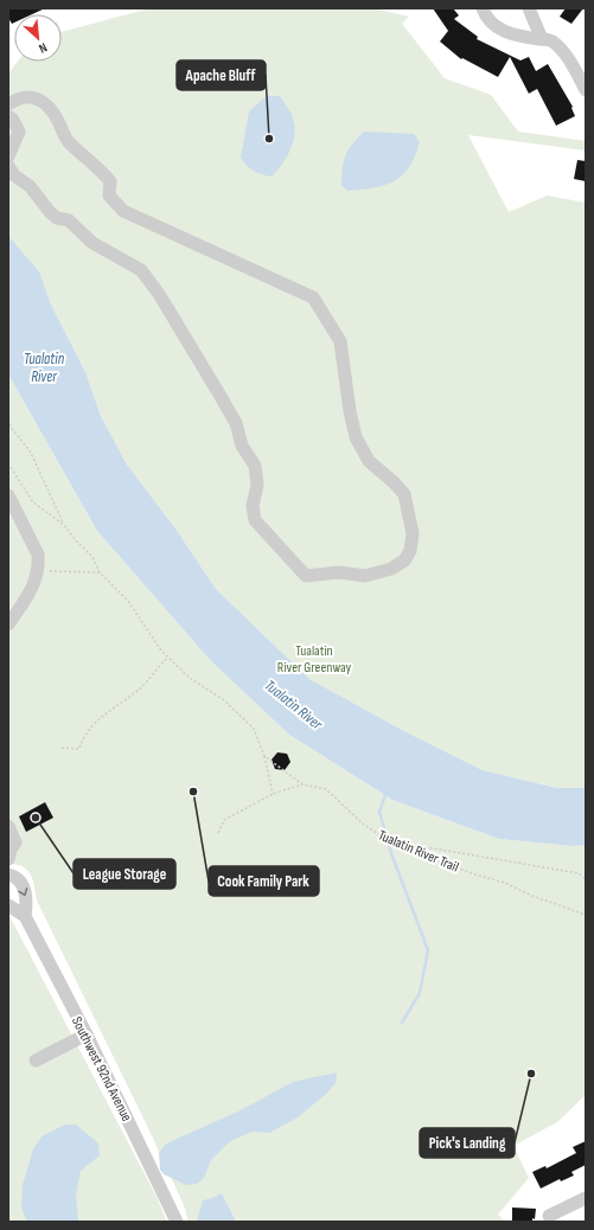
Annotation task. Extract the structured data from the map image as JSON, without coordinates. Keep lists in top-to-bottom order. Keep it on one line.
{"streets":{"street":["Southwest 92nd Avenue"],"path":["Tualatin River Trail"]},"water":["Tualatin River"],"parks":["Tualatin River Greenway"],"places":["Apache Bluff","Cook Family Park","League Storage","Pick's Landing"],"north":"bottom right"}
